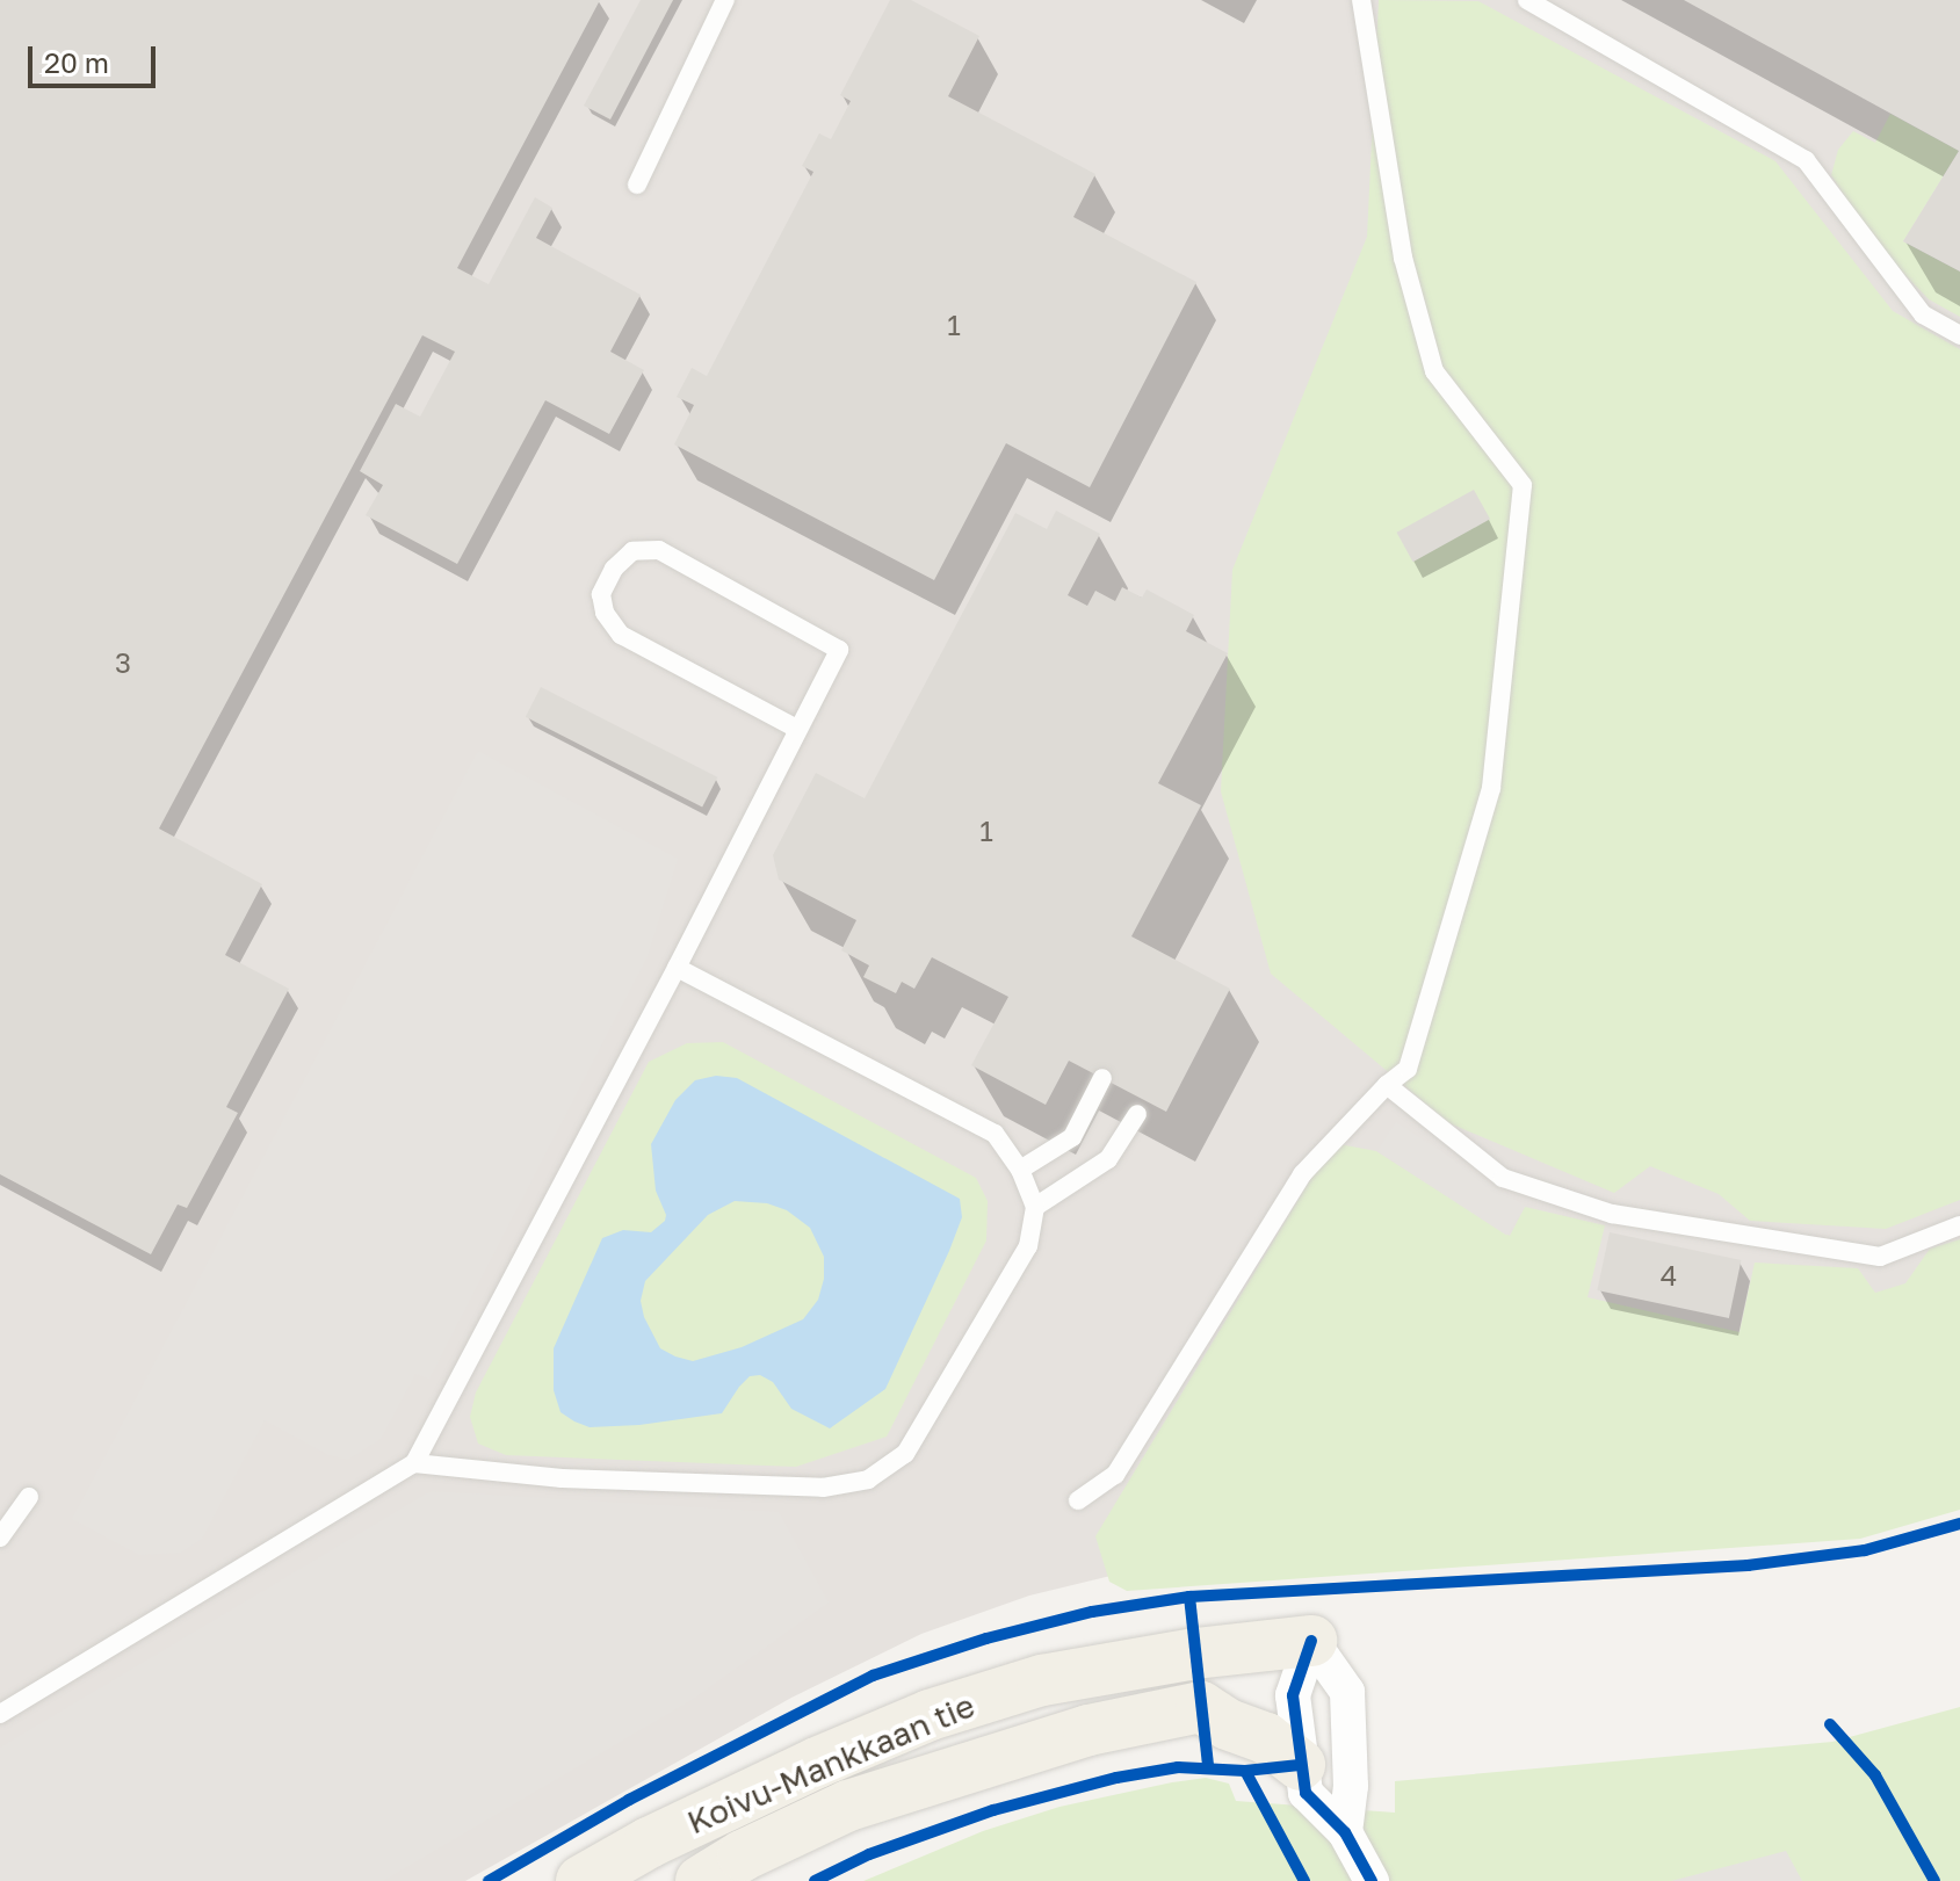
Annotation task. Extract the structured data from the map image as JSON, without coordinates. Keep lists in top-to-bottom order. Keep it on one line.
{"streets":{"main road":["Koivu-Mankkaan tie"]},"house_numbers":["1","3","1","4"],"scale_bar":"20 m"}
